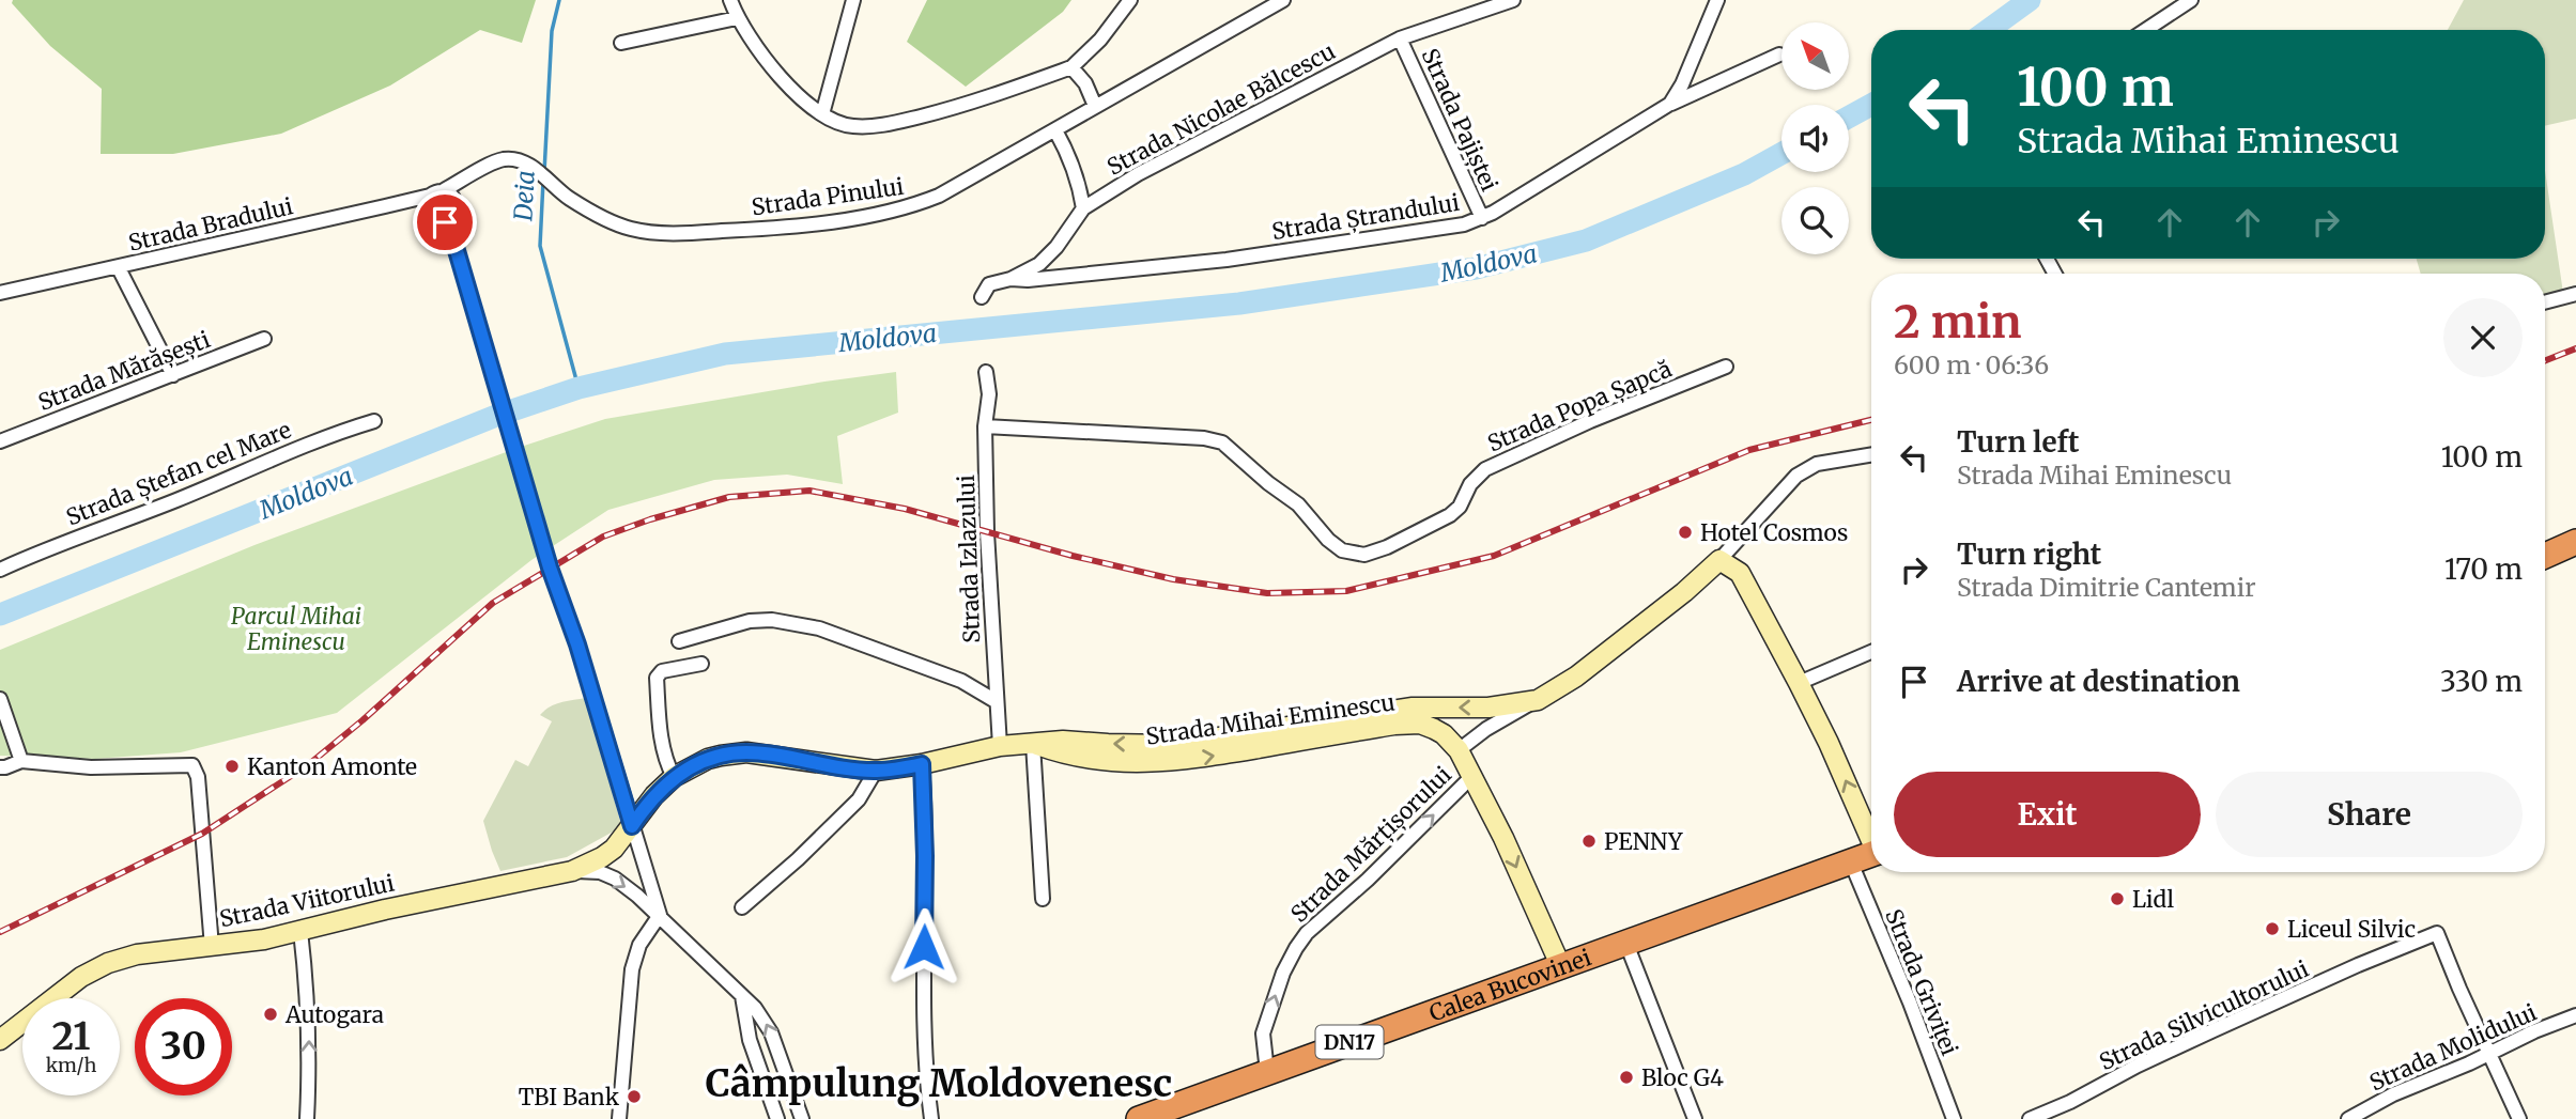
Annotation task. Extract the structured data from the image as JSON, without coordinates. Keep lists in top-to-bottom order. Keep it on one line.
{"streets":{"highway":["Calea Bucovinei","DN17"],"street":["Strada Nicolae Bălcescu","Strada Pajiștei","Strada Pinului","Strada Ștrandului","Strada Bradului","Strada Mărășești","Strada Popa Șapcă","Strada Ștefan cel Mare","Strada Izlazului","Strada Mihai Eminescu","Strada Mărțișorului","Strada Viitorului","Strada Griviței","Strada Silvicultorului","Strada Molidului"]},"crossings":[["Strada Nicolae Bălcescu","Strada Pajiștei"],["Strada Nicolae Bălcescu","Strada Ștrandului"],["Strada Pajiștei","Strada Ștrandului"],["Strada Pinului","Strada Bradului"],["Strada Popa Șapcă","Strada Izlazului"],["Strada Izlazului","Strada Mihai Eminescu"],["Strada Mihai Eminescu","Strada Viitorului"],["Strada Mărțișorului","Calea Bucovinei"],["Strada Griviței","Calea Bucovinei"],["Strada Silvicultorului","Strada Molidului"]],"one_way":["Strada Mărțișorului"],"districts":["Câmpulung Moldovenesc"],"water":["Deia","Moldova"],"parks":["Parcul Mihai Eminescu"],"places":["Hotel Cosmos","Kanton Amonte","PENNY","Lidl","Liceul Silvic","Autogara","Bloc G4","TBI Bank"],"north":"top left","page":{"turn":["100 m","Strada Mihai Eminescu"],"heading":["2 min","600 m · 06:36"],"list":[{"name":"Turn left","note":"Strada Mihai Eminescu","value":"100 m"},{"name":"Turn right","note":"Strada Dimitrie Cantemir","value":"170 m"},{"name":"Arrive at destination","value":"330 m"}],"buttons":["Exit","Share"],"speed":"21 km/h","limit":"30"}}
